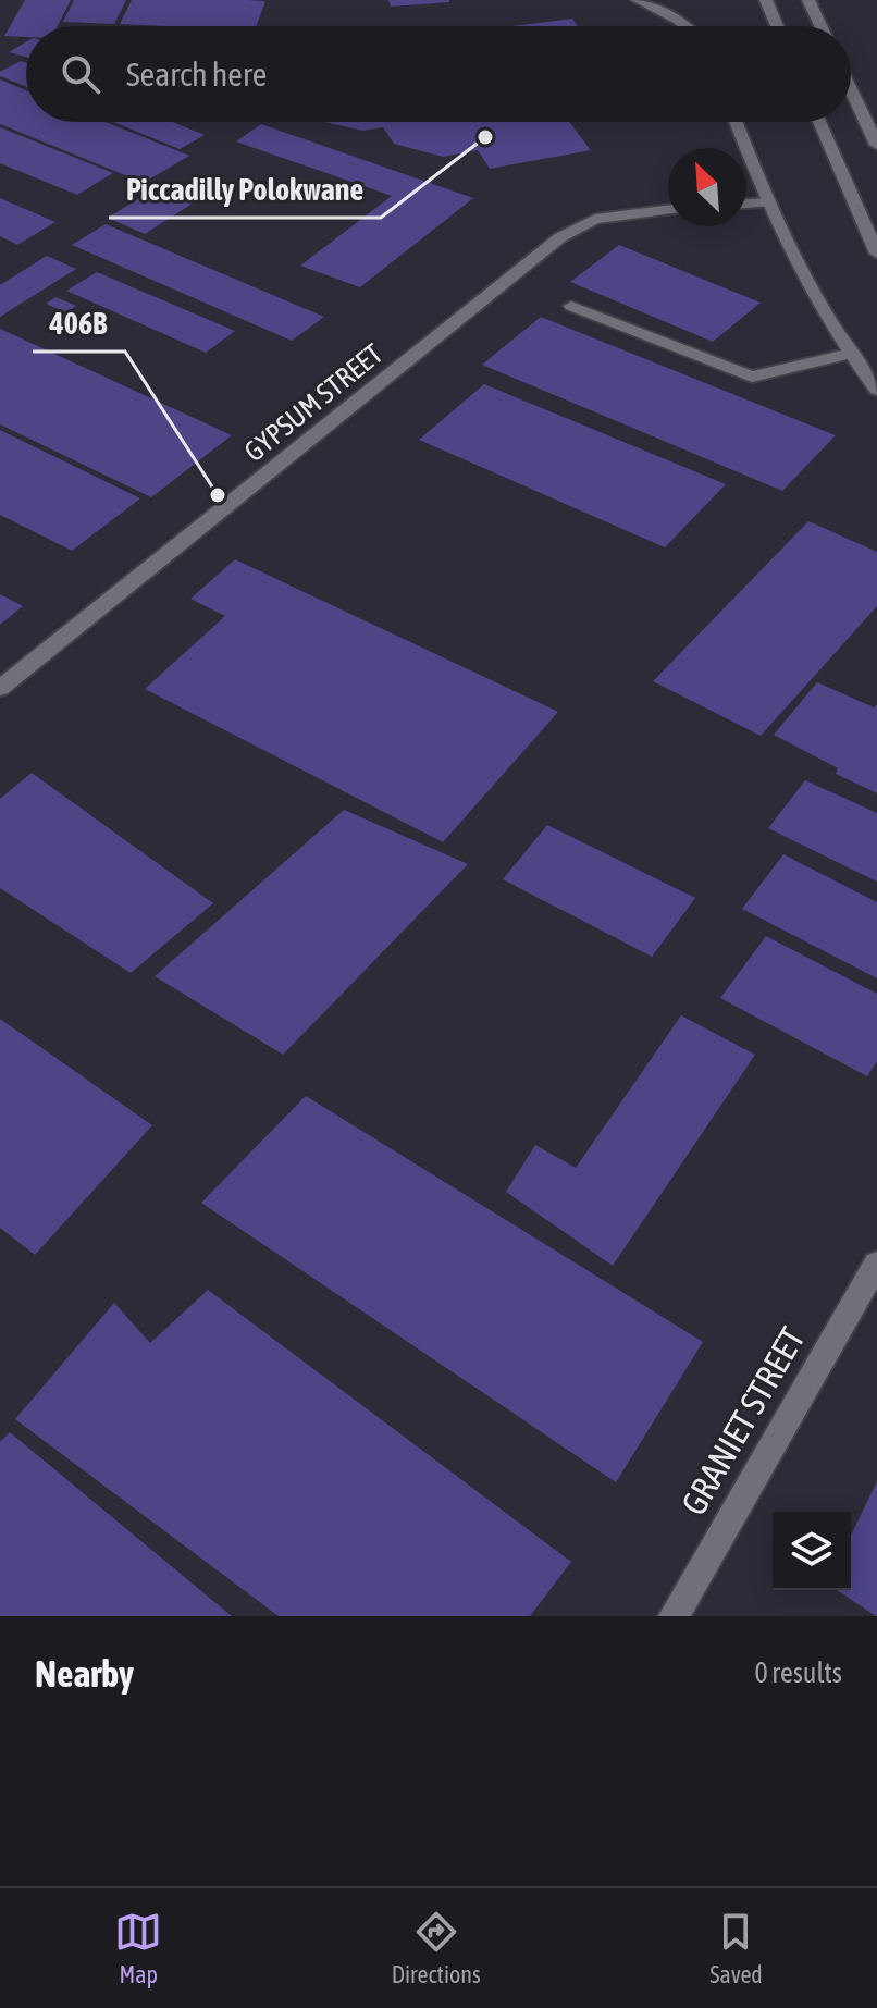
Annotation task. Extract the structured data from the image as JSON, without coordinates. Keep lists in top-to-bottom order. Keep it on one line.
{"streets":{"main road":["GYPSUM STREET","GRANIET STREET"]},"places":["Piccadilly Polokwane","406B"],"north":"top left","page":{"search":"Search here","heading":["Nearby","0 results"],"nav":["Map","Directions","Saved"]}}
